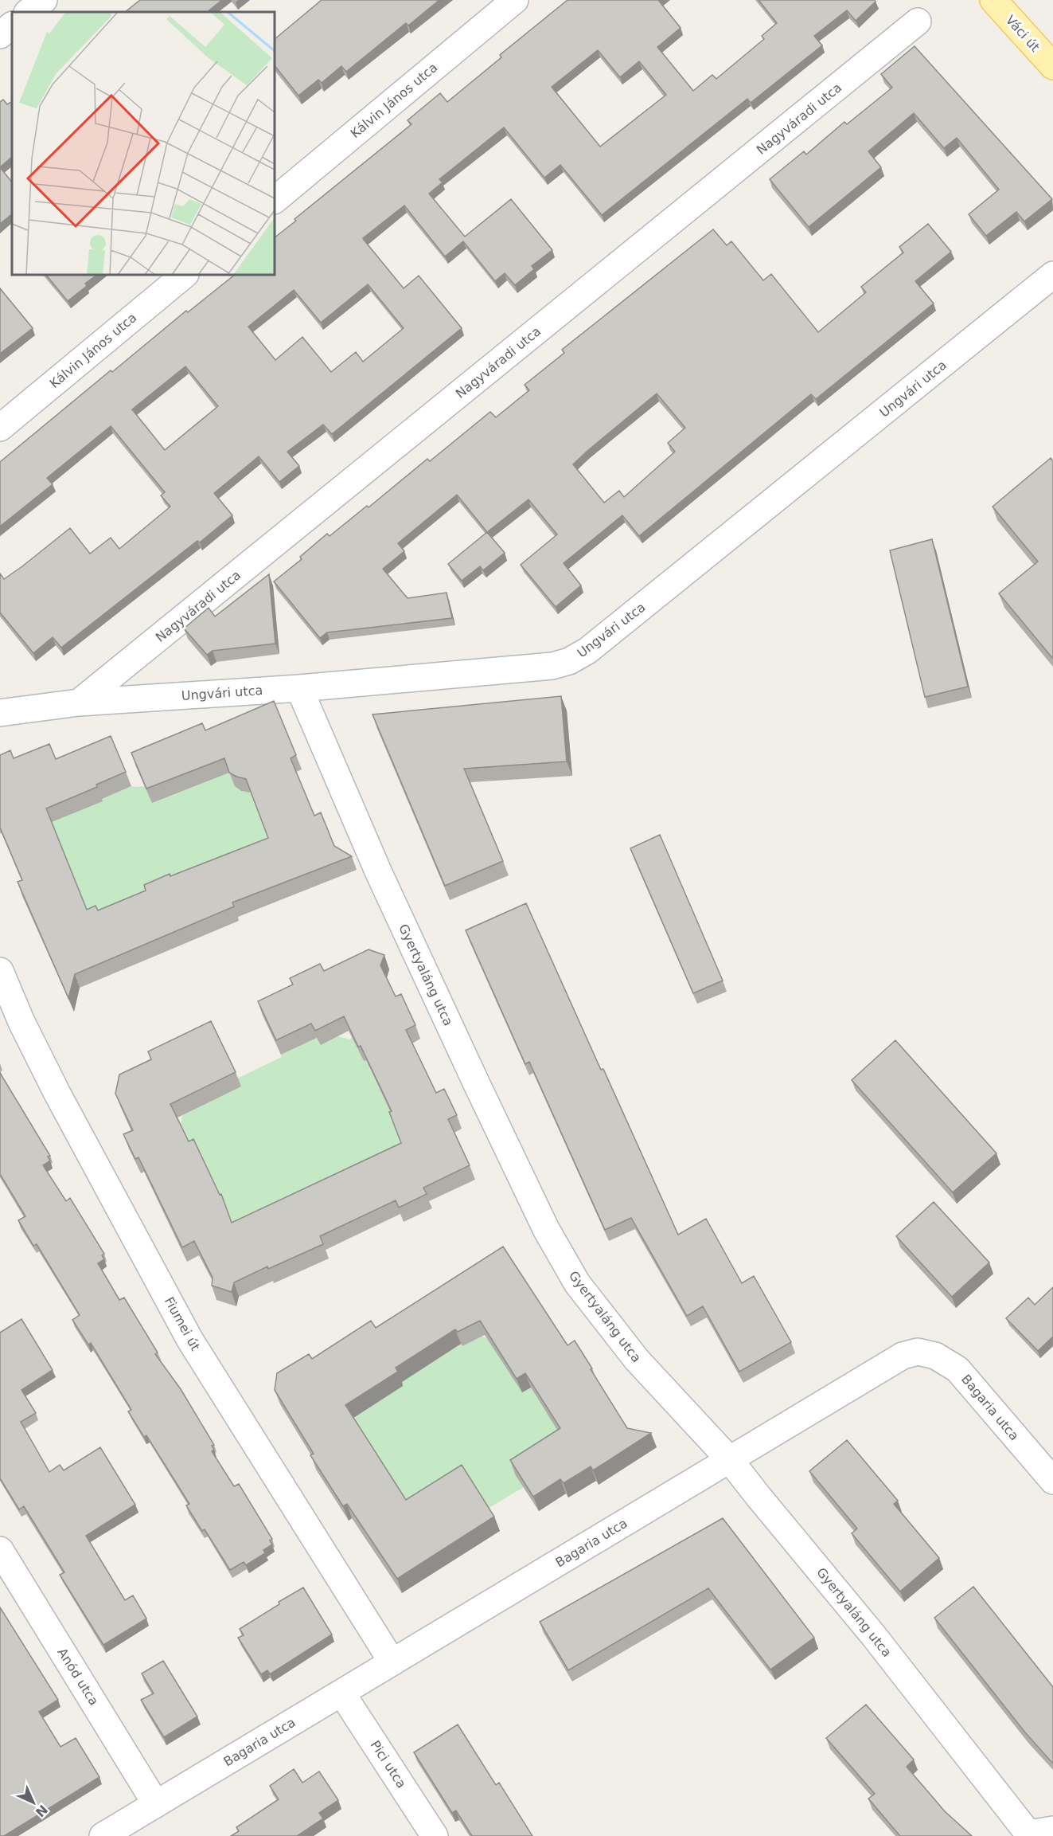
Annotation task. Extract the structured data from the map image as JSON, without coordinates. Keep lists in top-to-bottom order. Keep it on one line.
{"streets":{"main road":["Váci út"],"street":["Kálvin János utca","Nagyváradi utca","Ungvári utca","Gyertyaláng utca","Fiumei út","Bagaria utca","Anód utca","Pici utca"]},"crossings":[["Nagyváradi utca","Ungvári utca"],["Ungvári utca","Gyertyaláng utca"],["Gyertyaláng utca","Bagaria utca"],["Fiumei út","Bagaria utca"],["Bagaria utca","Anód utca"],["Bagaria utca","Pici utca"]],"north":"bottom right"}
